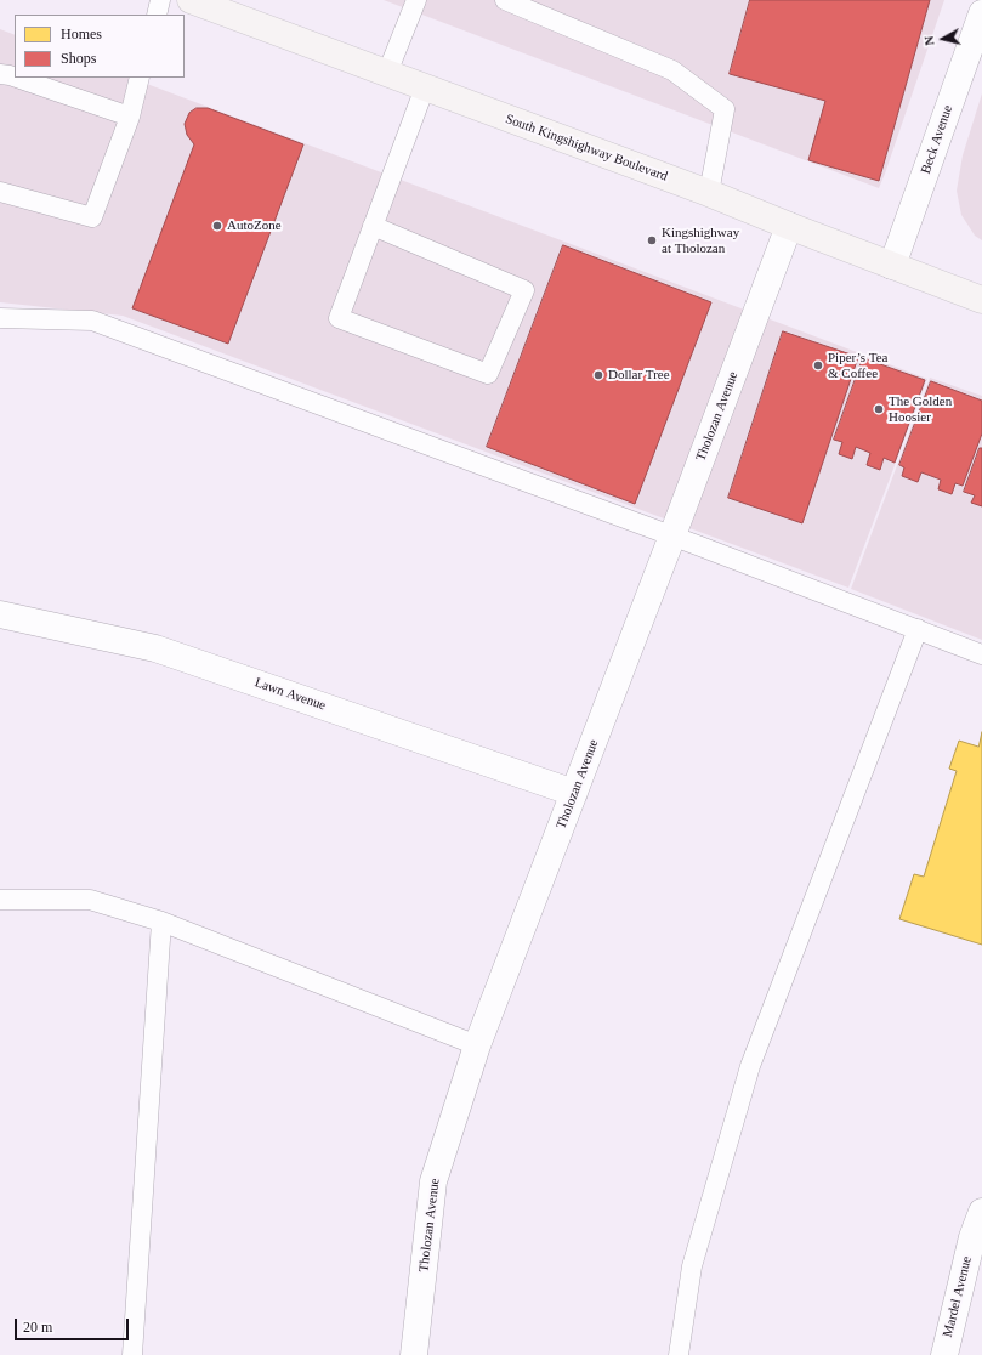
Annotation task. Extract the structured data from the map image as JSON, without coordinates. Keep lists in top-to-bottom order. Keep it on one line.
{"streets":{"main road":["South Kingshighway Boulevard"],"street":["Beck Avenue","Tholozan Avenue","Lawn Avenue","Mardel Avenue"]},"crossings":[["Beck Avenue","South Kingshighway Boulevard"],["South Kingshighway Boulevard","Tholozan Avenue"],["Tholozan Avenue","Lawn Avenue"]],"places":["AutoZone","Kingshighway at Tholozan","Piper’s Tea & Coffee","Dollar Tree","The Golden Hoosier"],"legend":["Homes","Shops"],"scale_bar":"20 m","north":"left"}
